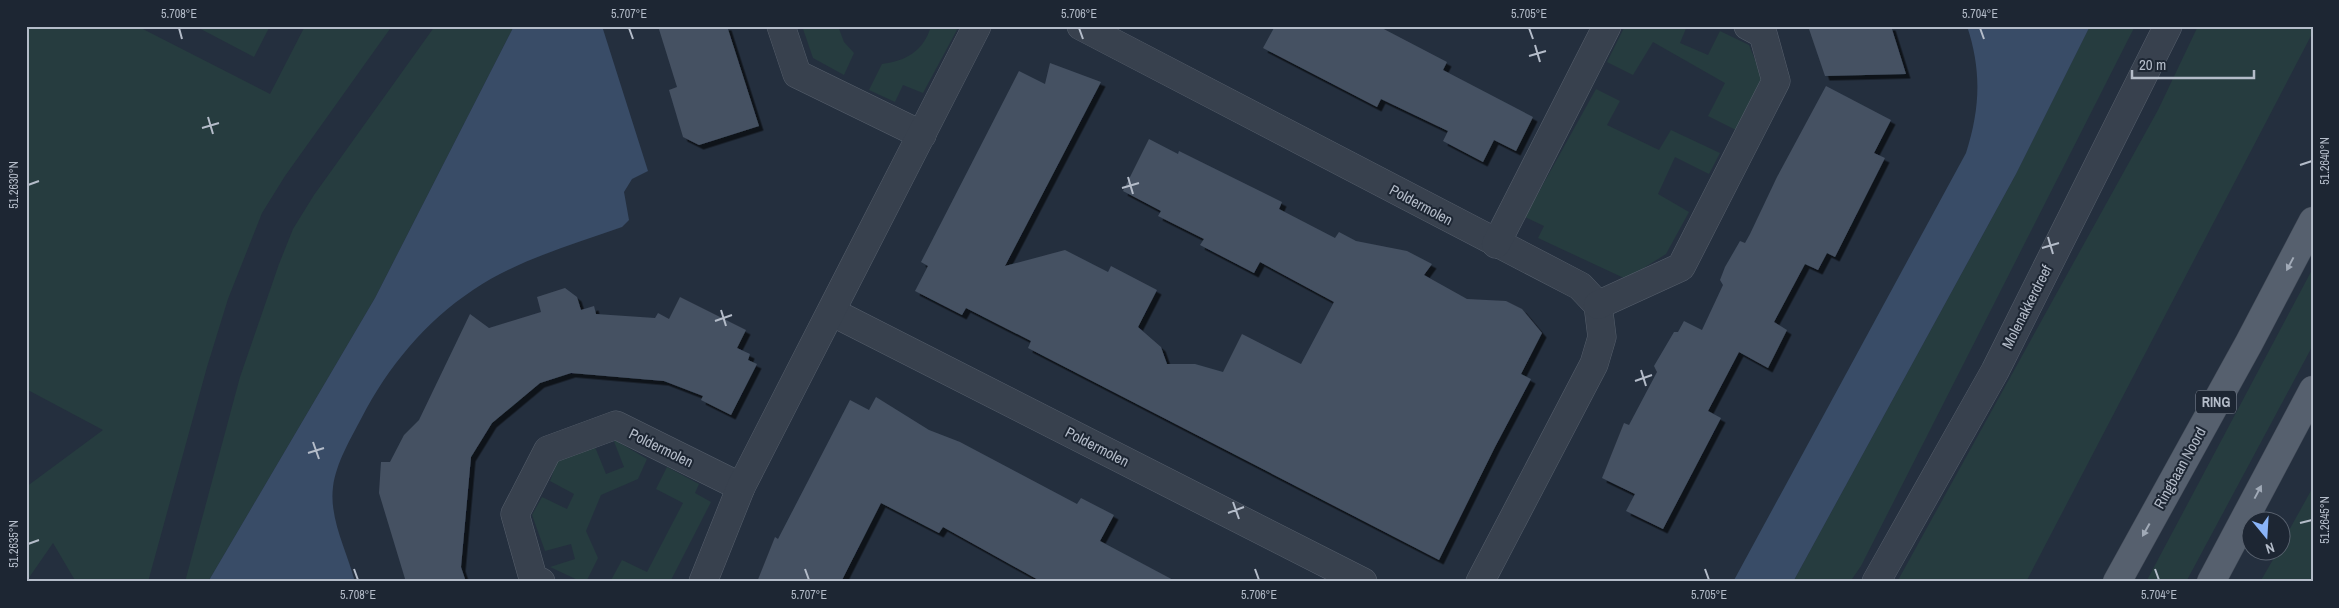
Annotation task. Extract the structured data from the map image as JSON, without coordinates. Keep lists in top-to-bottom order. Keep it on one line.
{"streets":{"main road":["RING","Ringbaan Noord"],"street":["Poldermolen","Molenakkerdreef"]},"scale_bar":"20 m","north":"bottom","coordinates":["5.708°E","5.707°E","5.706°E","5.705°E","5.704°E","51.2640°N","51.2630°N","51.2645°N","51.2635°N"]}
